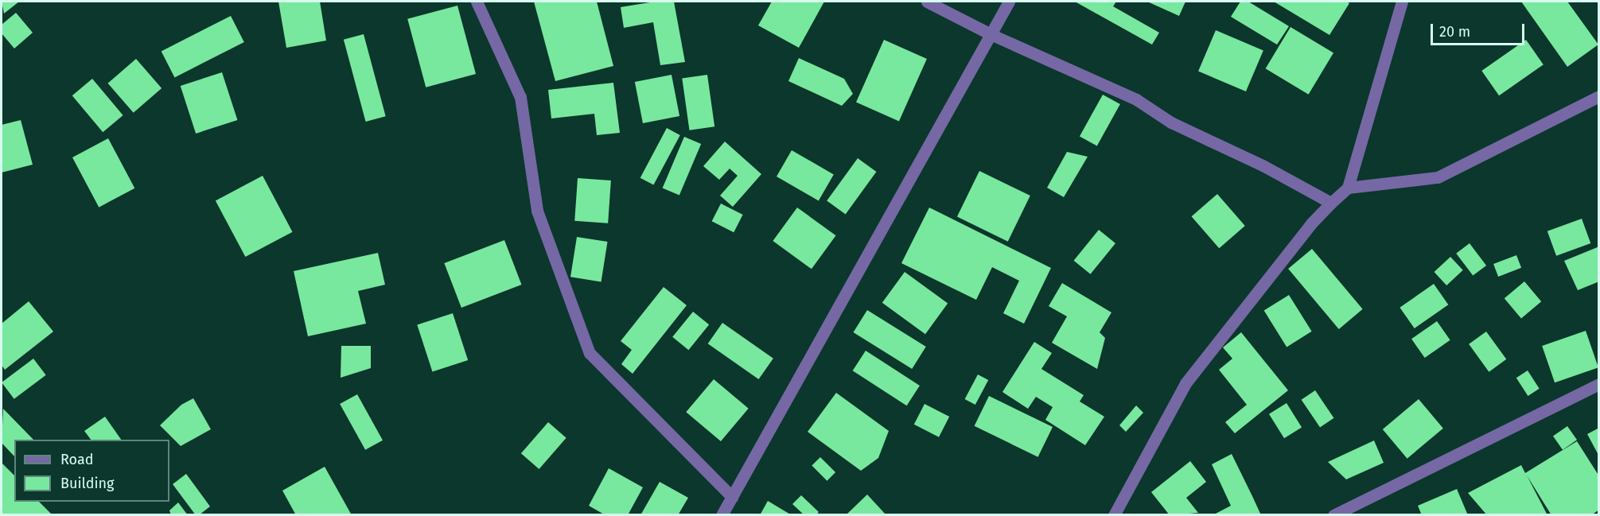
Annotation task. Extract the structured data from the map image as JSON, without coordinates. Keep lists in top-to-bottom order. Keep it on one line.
{"legend":["Road","Building"],"scale_bar":"20 m"}
